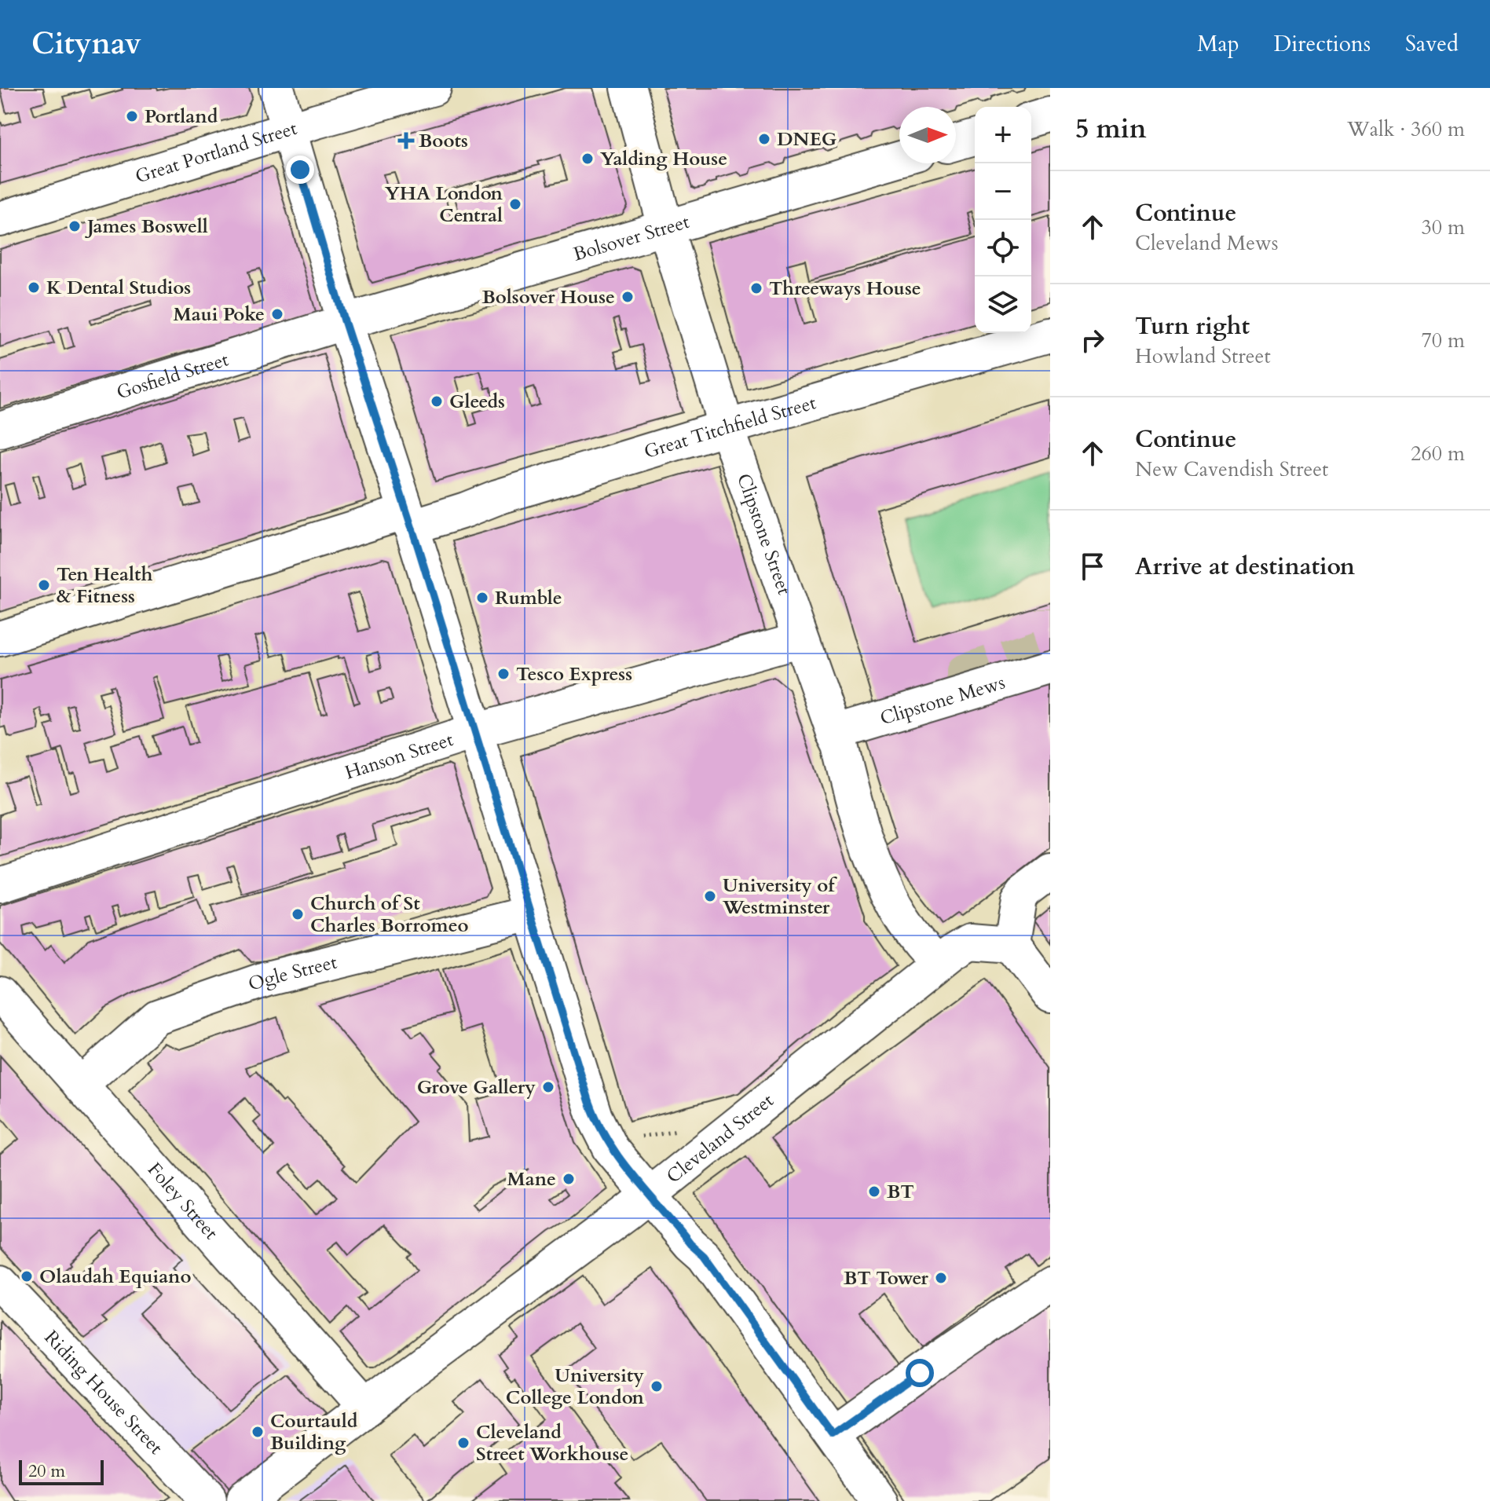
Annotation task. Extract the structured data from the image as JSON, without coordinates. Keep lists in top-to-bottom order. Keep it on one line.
{"streets":{"street":["Great Portland Street","Bolsover Street","Gosfield Street","Great Titchfield Street","Clipstone Street","Clipstone Mews","Hanson Street","Ogle Street","Cleveland Street","Foley Street","Riding House Street"]},"crossings":[["Bolsover Street","Gosfield Street"],["Bolsover Street","Clipstone Street"],["Great Titchfield Street","Clipstone Street"],["Clipstone Street","Clipstone Mews"],["Clipstone Street","Hanson Street"],["Clipstone Street","Cleveland Street"],["Ogle Street","Foley Street"],["Cleveland Street","Foley Street"]],"places":{"other":["Portland","DNEG","Yalding House","YHA London Central","James Boswell","K Dental Studios","Threeways House","Bolsover House","Maui Poke","Gleeds","Ten Health & Fitness","Rumble","Tesco Express","University of Westminster","Church of St Charles Borromeo","Grove Gallery","Mane","BT","Olaudah Equiano","BT Tower","University College London","Courtauld Building","Cleveland Street Workhouse"],"health":["Boots"]},"scale_bar":"20 m","north":"right","page":{"header":"Citynav","nav":["Map","Directions","Saved"],"heading":["5 min","Walk · 360 m"],"map_buttons":["+","−"],"list":[["Continue","Cleveland Mews","30 m"],["Turn right","Howland Street","70 m"],["Continue","New Cavendish Street","260 m"],"Arrive at destination"],"scale":"20 m"}}
